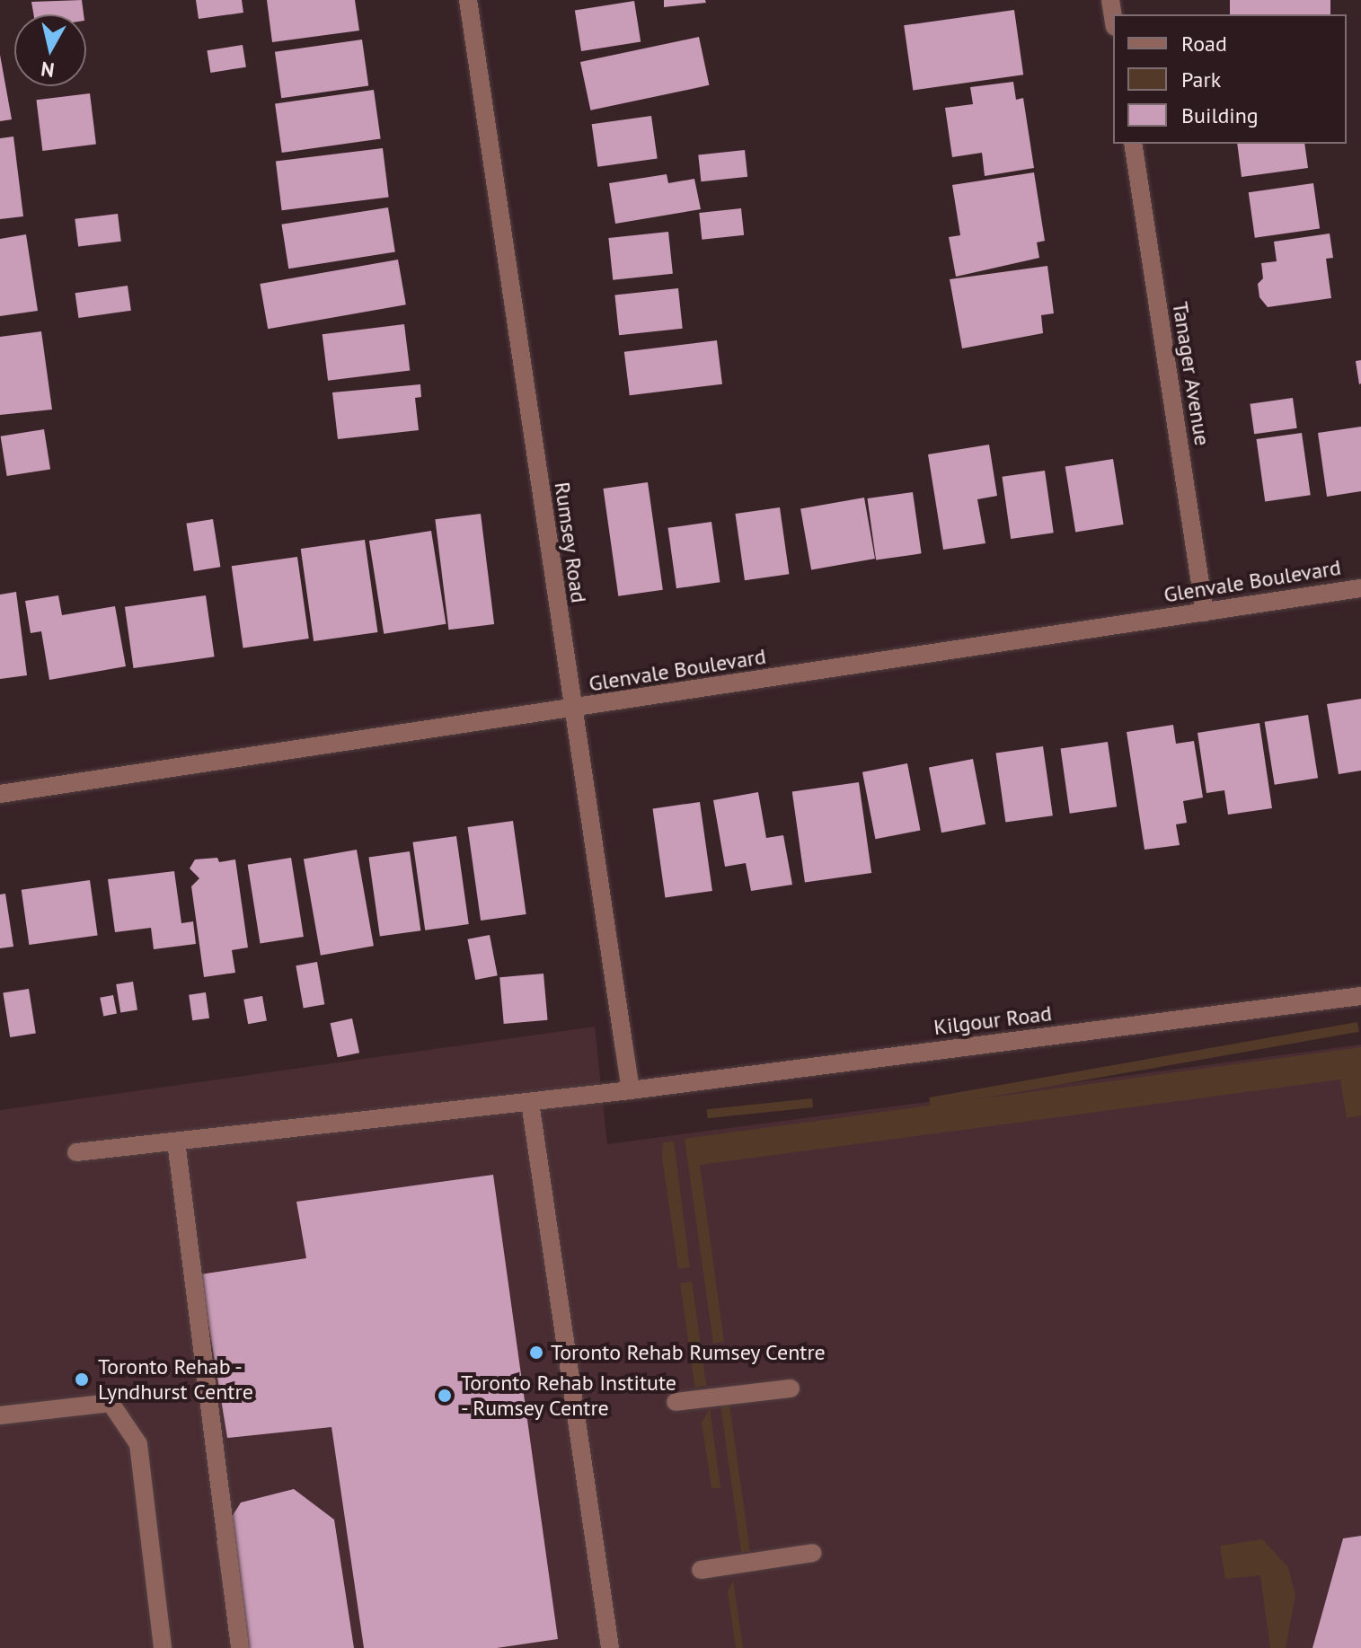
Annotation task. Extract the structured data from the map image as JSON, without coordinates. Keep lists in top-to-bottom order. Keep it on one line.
{"streets":{"street":["Tanager Avenue","Rumsey Road","Glenvale Boulevard","Kilgour Road"]},"crossings":[["Tanager Avenue","Glenvale Boulevard"],["Rumsey Road","Glenvale Boulevard"],["Rumsey Road","Kilgour Road"]],"places":["Toronto Rehab Rumsey Centre","Toronto Rehab - Lyndhurst Centre","Toronto Rehab Institute - Rumsey Centre"],"legend":["Road","Park","Building"],"north":"bottom"}
